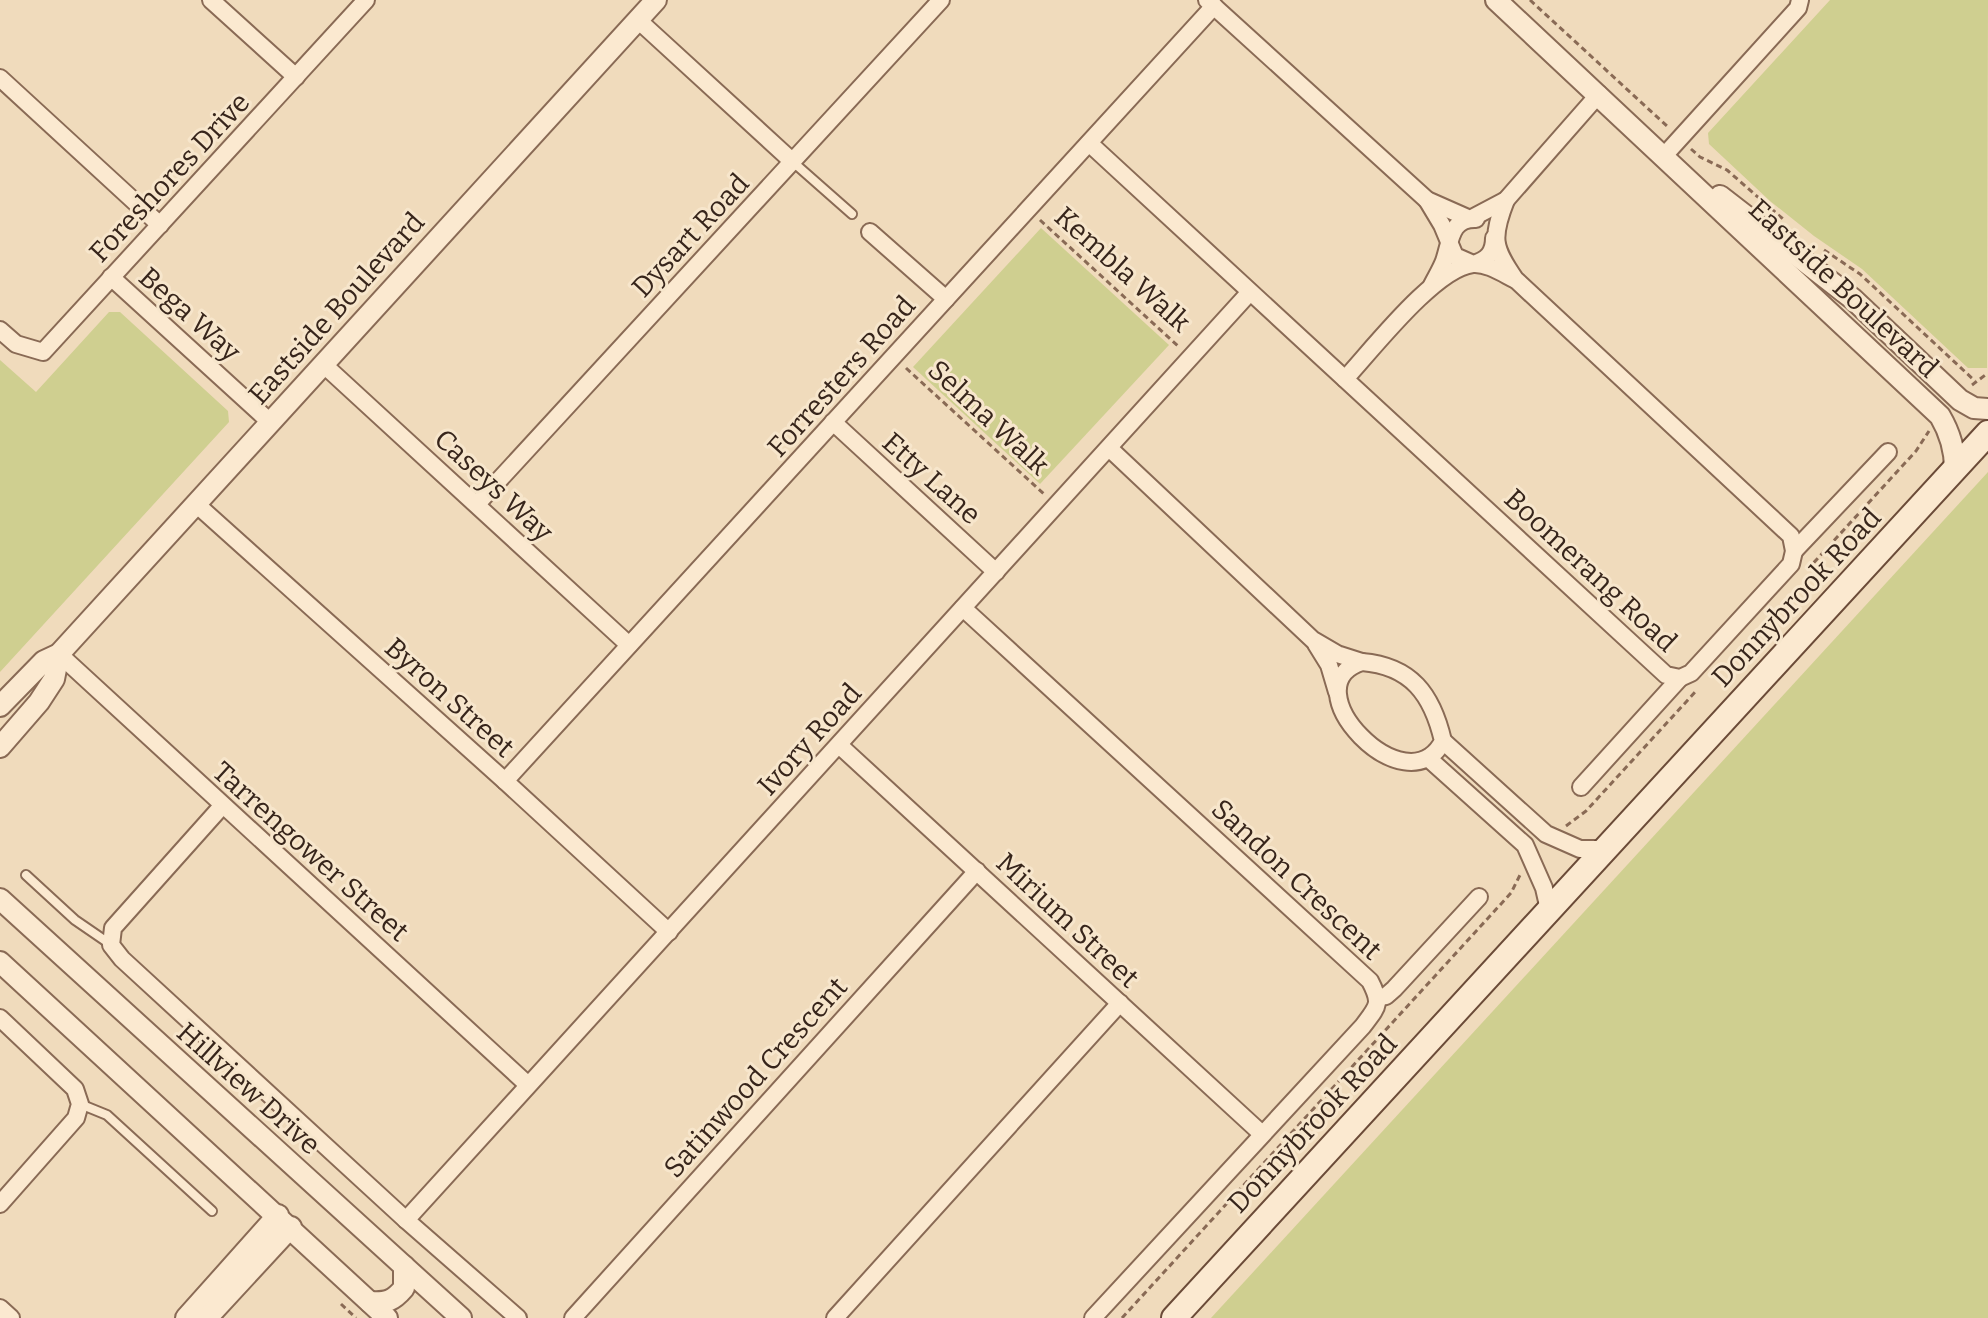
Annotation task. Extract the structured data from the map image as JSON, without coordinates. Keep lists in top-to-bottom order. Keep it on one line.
{"streets":{"main road":["Donnybrook Road"],"street":["Foreshores Drive","Dysart Road","Eastside Boulevard","Bega Way","Forresters Road","Etty Lane","Caseys Way","Boomerang Road","Byron Street","Ivory Road","Tarrengower Street","Sandon Crescent","Mirium Street","Satinwood Crescent","Hillview Drive"],"path":["Kembla Walk","Selma Walk"]},"crossings":[["Foreshores Drive","Bega Way"],["Dysart Road","Caseys Way"],["Kembla Walk","Forresters Road"],["Kembla Walk","Ivory Road"],["Eastside Boulevard","Bega Way"],["Eastside Boulevard","Caseys Way"],["Eastside Boulevard","Donnybrook Road"],["Eastside Boulevard","Byron Street"],["Eastside Boulevard","Tarrengower Street"],["Forresters Road","Selma Walk"],["Forresters Road","Etty Lane"],["Forresters Road","Caseys Way"],["Forresters Road","Boomerang Road"],["Forresters Road","Byron Street"],["Selma Walk","Ivory Road"],["Etty Lane","Ivory Road"],["Boomerang Road","Ivory Road"],["Byron Street","Ivory Road"],["Ivory Road","Tarrengower Street"],["Ivory Road","Sandon Crescent"],["Ivory Road","Mirium Street"],["Sandon Crescent","Mirium Street"],["Mirium Street","Satinwood Crescent"]]}
